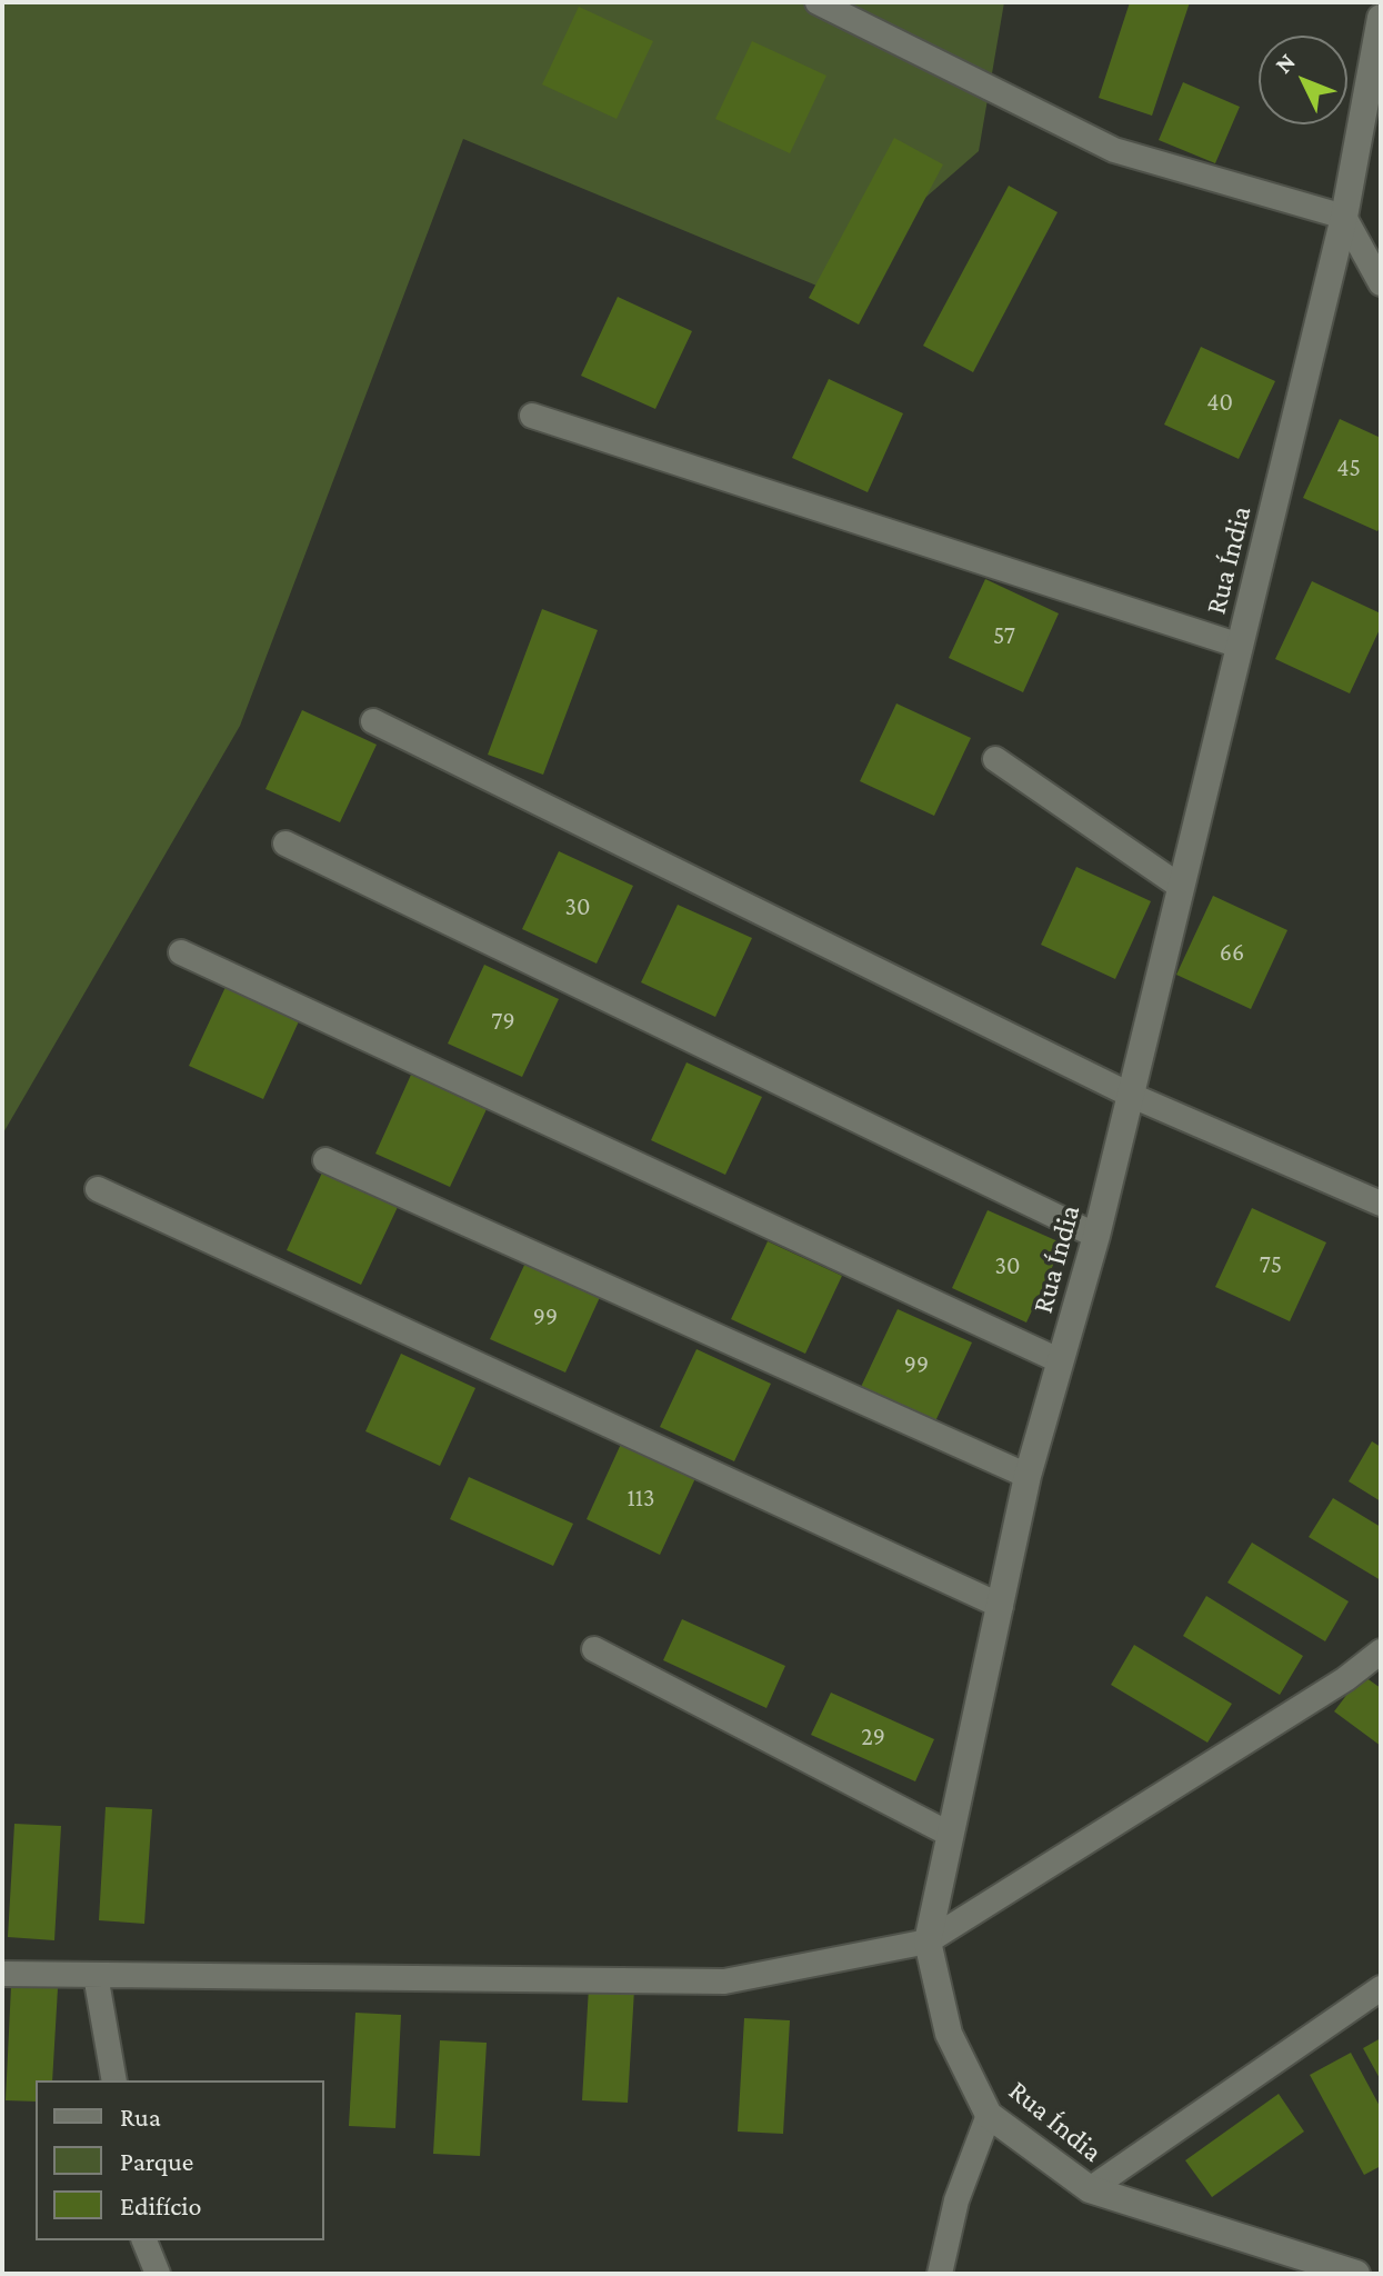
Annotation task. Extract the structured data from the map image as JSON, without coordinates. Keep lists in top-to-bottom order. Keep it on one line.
{"streets":{"street":["Rua Índia"]},"house_numbers":["40","45","57","30","66","79","75","30","99","99","113","29"],"legend":["Rua","Parque","Edifício"],"north":"top left"}
